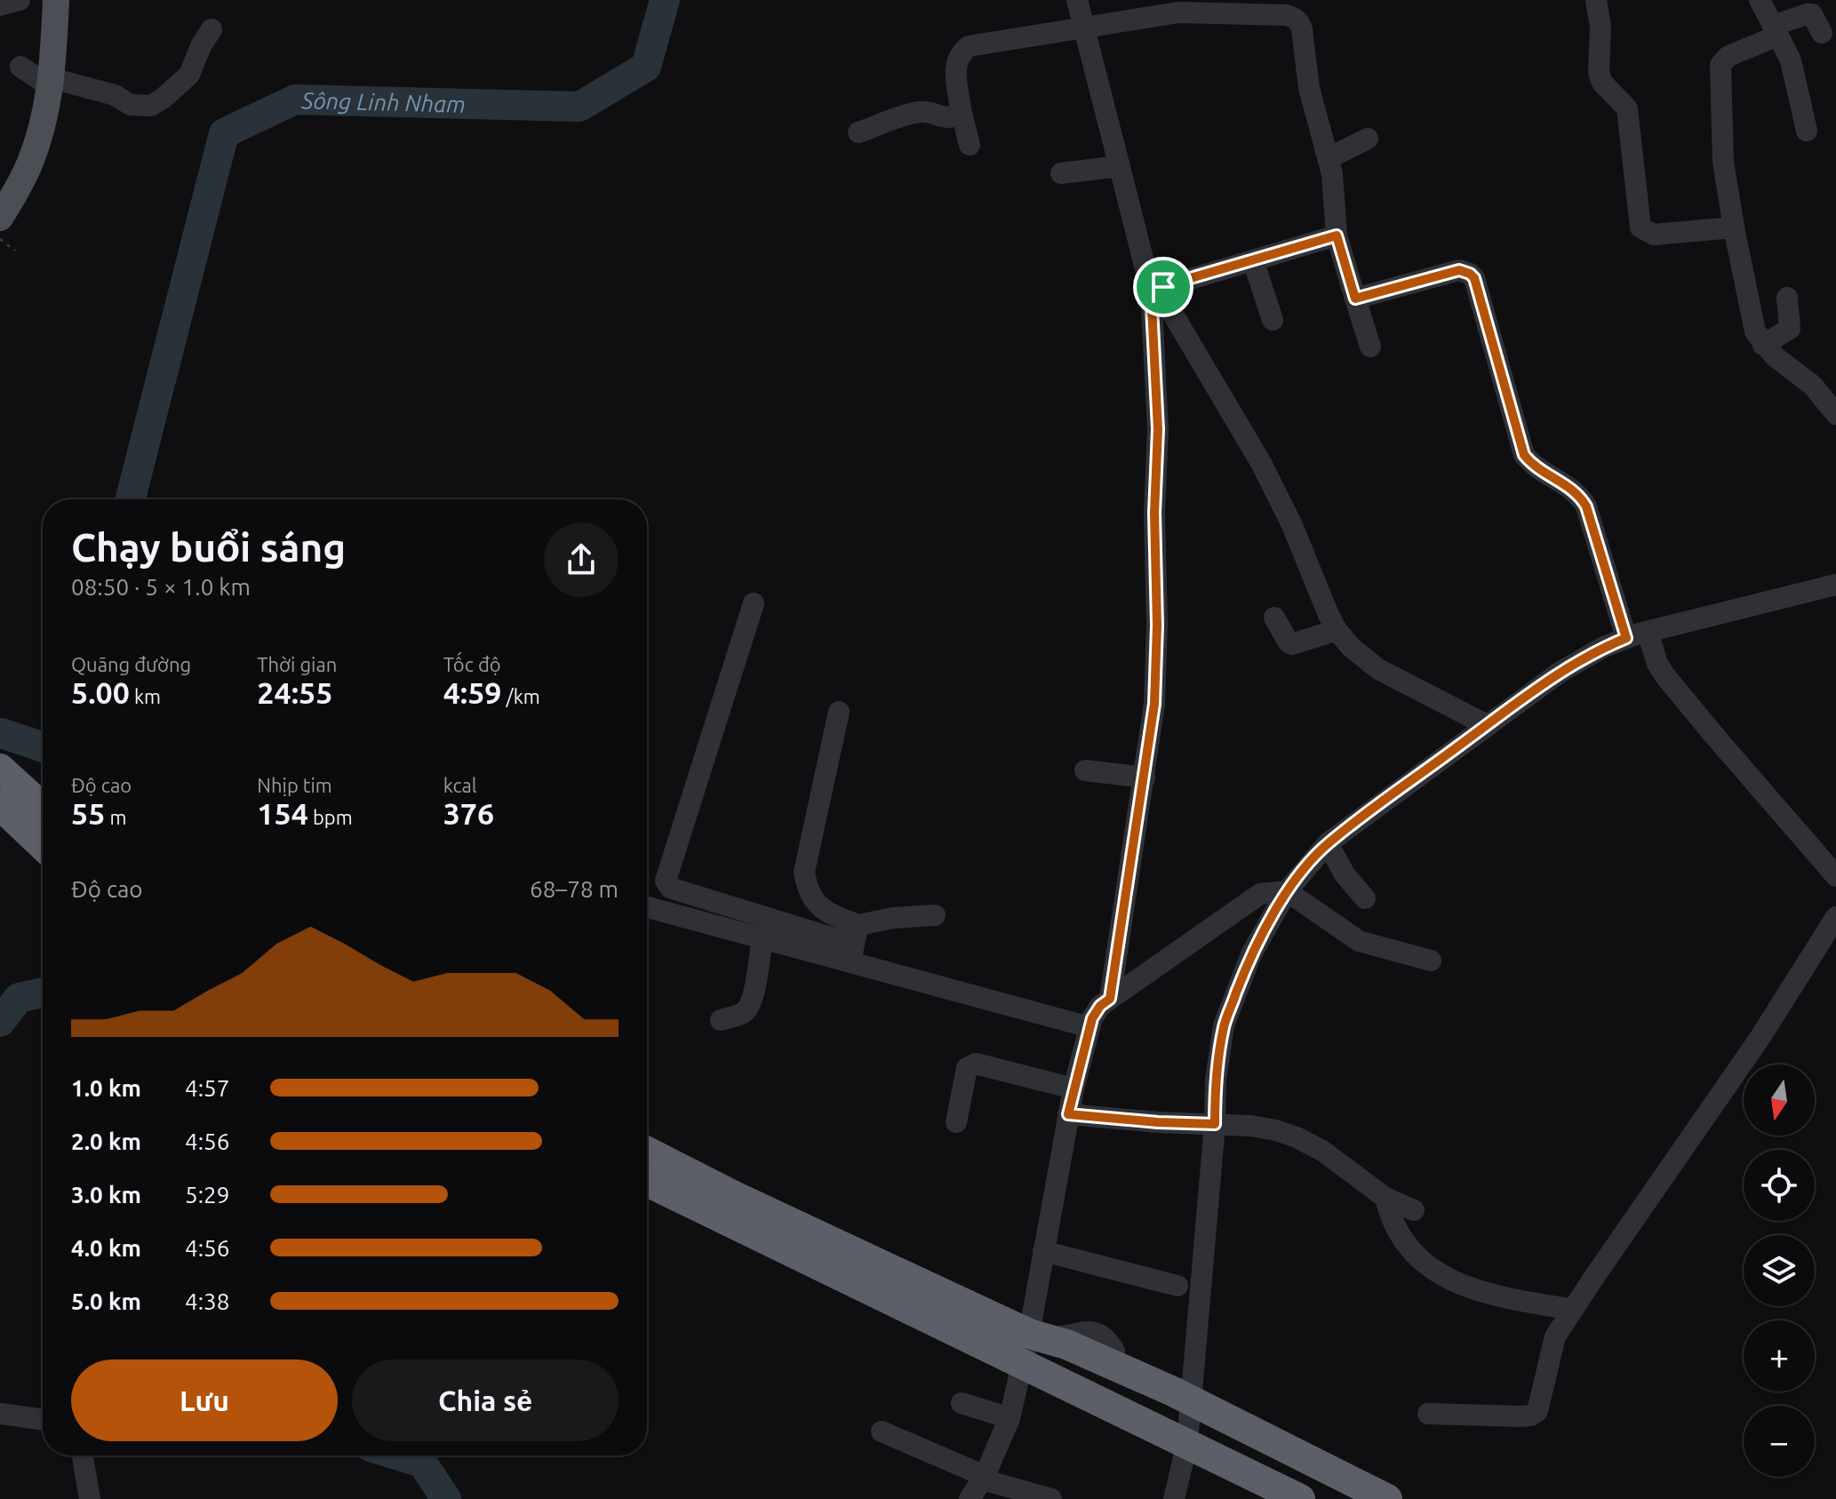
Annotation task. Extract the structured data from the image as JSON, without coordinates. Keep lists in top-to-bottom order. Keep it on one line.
{"water":["Sông Linh Nham"],"north":"bottom","page":{"heading":["Chạy buổi sáng","08:50 · 5 × 1.0 km"],"stats":[["Quãng đường","5.00 km"],["Thời gian","24:55"],["Tốc độ","4:59 /km"],["Độ cao","55 m"],["Nhịp tim","154 bpm"],["kcal","376"]],"chart":["Độ cao","68–78 m"],"list":[{"name":"1.0 km","note":"4:57"},{"name":"2.0 km","note":"4:56"},{"name":"3.0 km","note":"5:29"},{"name":"4.0 km","note":"4:56"},{"name":"5.0 km","note":"4:38"}],"map_buttons":["+","−"],"buttons":["Lưu","Chia sẻ"]}}
